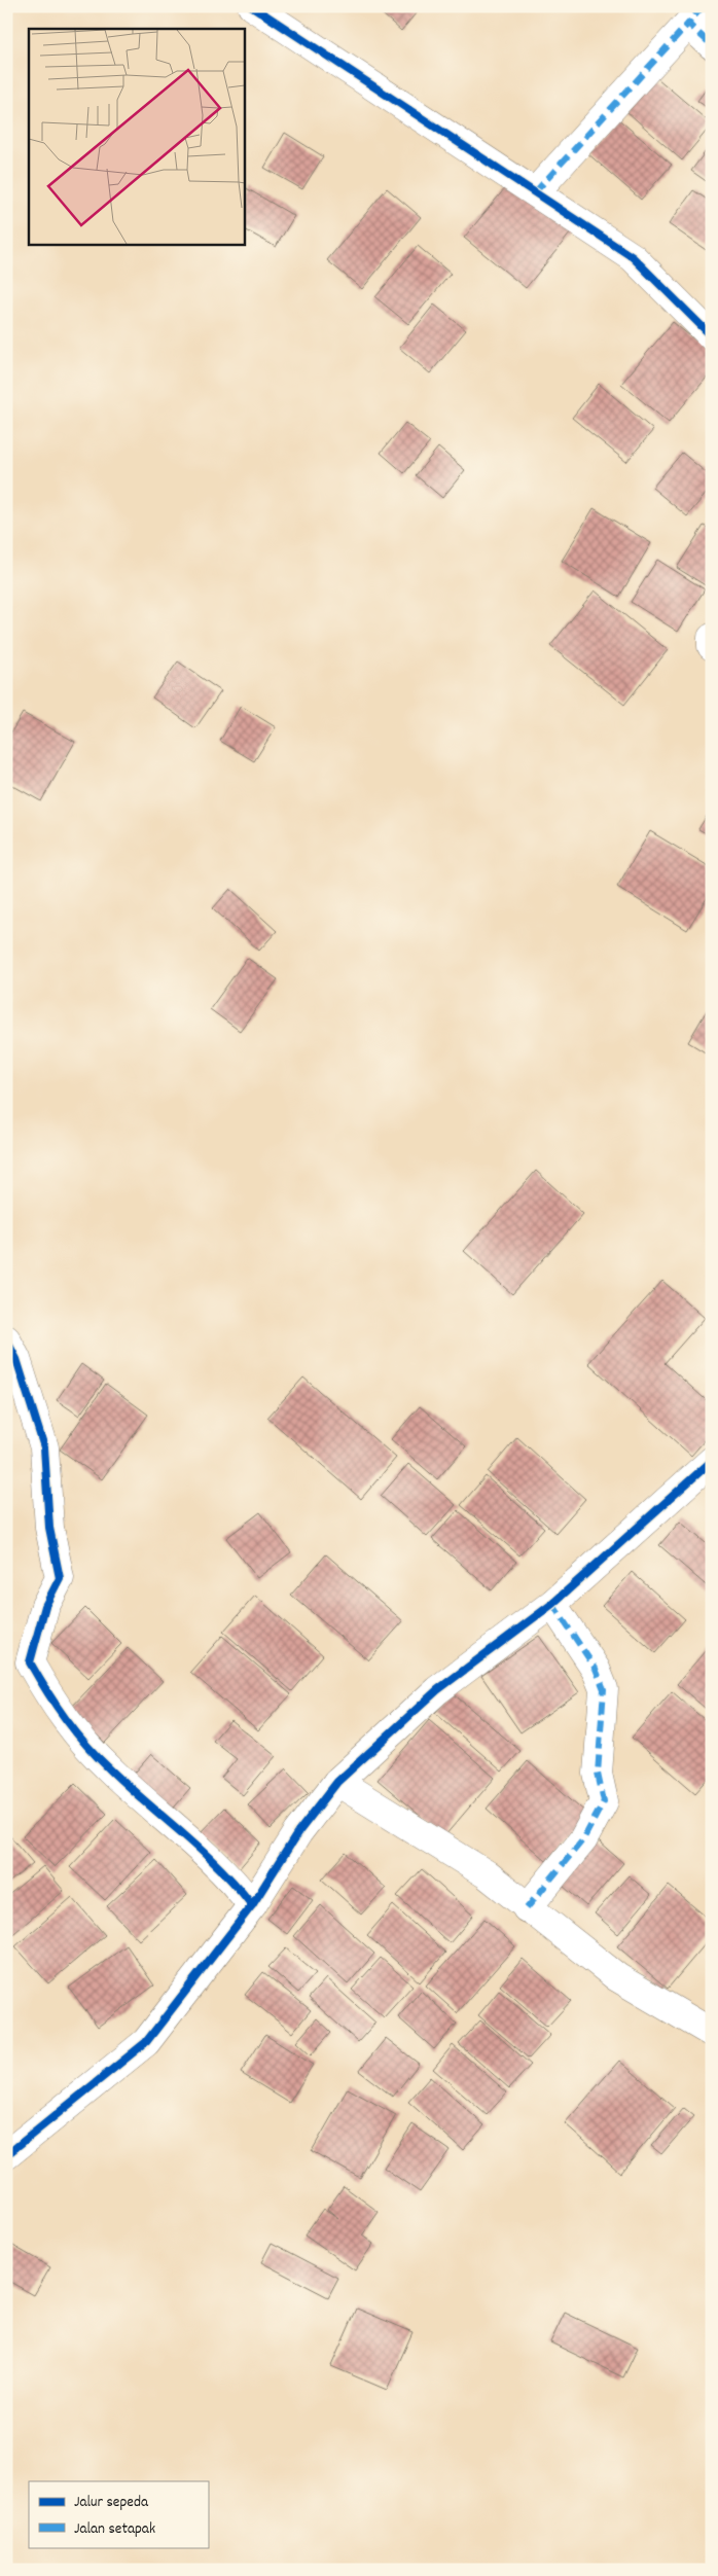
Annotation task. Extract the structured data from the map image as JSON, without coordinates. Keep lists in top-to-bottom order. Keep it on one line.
{"legend":["Jalur sepeda","Jalan setapak"]}
